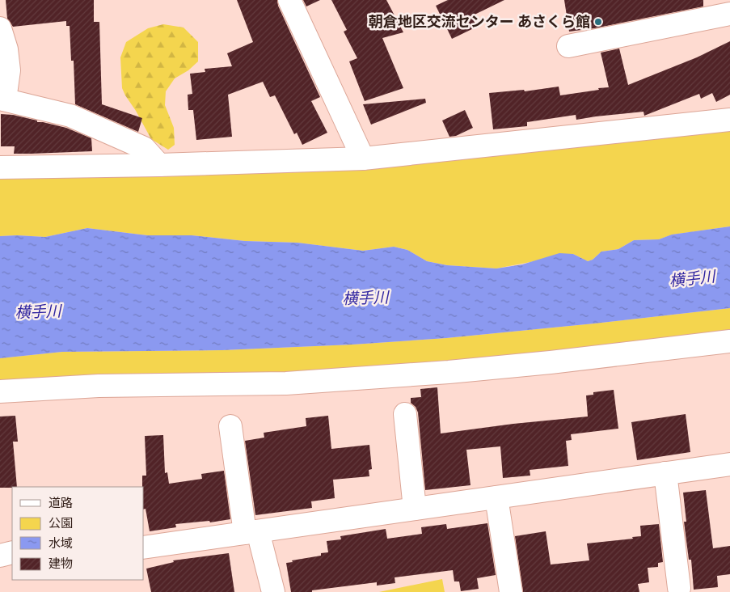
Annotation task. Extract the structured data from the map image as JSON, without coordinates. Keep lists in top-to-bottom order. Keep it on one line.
{"water":["横手川"],"places":["朝倉地区交流センター あさくら館"],"legend":["道路","公園","水域","建物"]}
